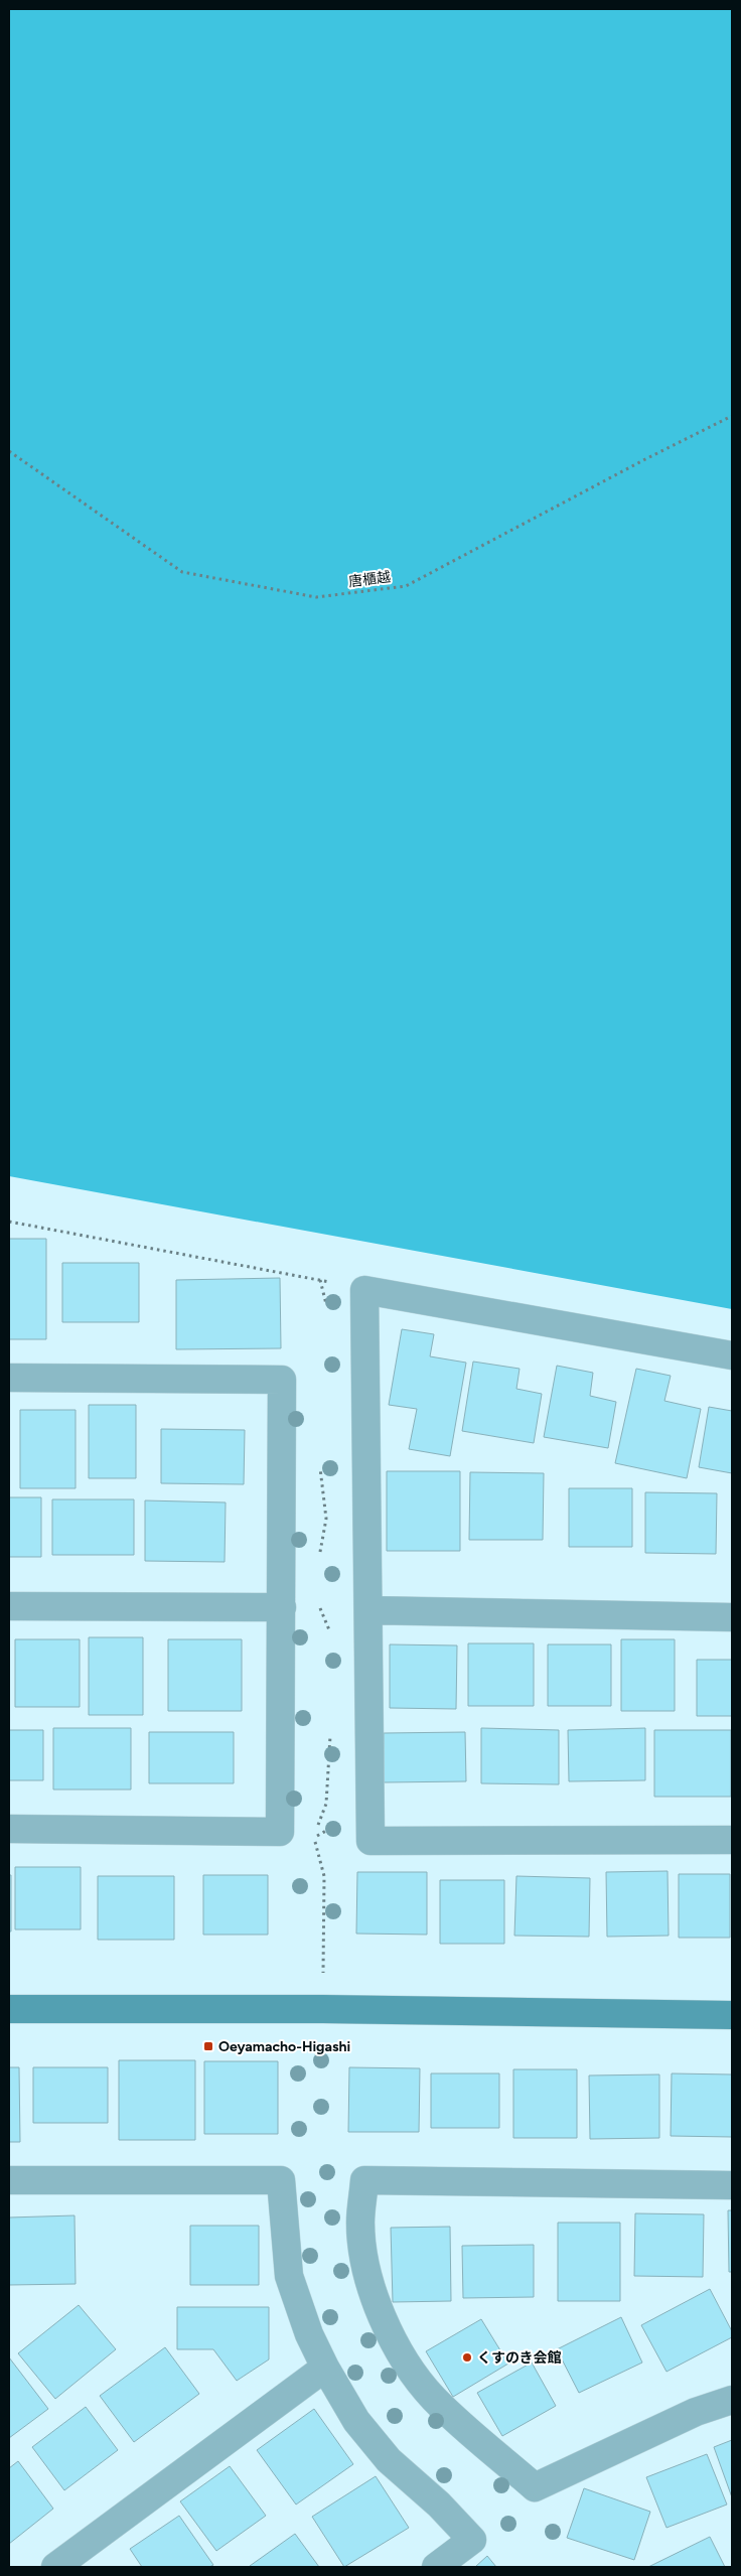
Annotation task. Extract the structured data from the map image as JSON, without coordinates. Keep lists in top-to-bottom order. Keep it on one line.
{"streets":{"path":["唐櫃越"]},"places":{"transit":["Oeyamacho-Higashi"],"other":["くすのき会館"]}}
